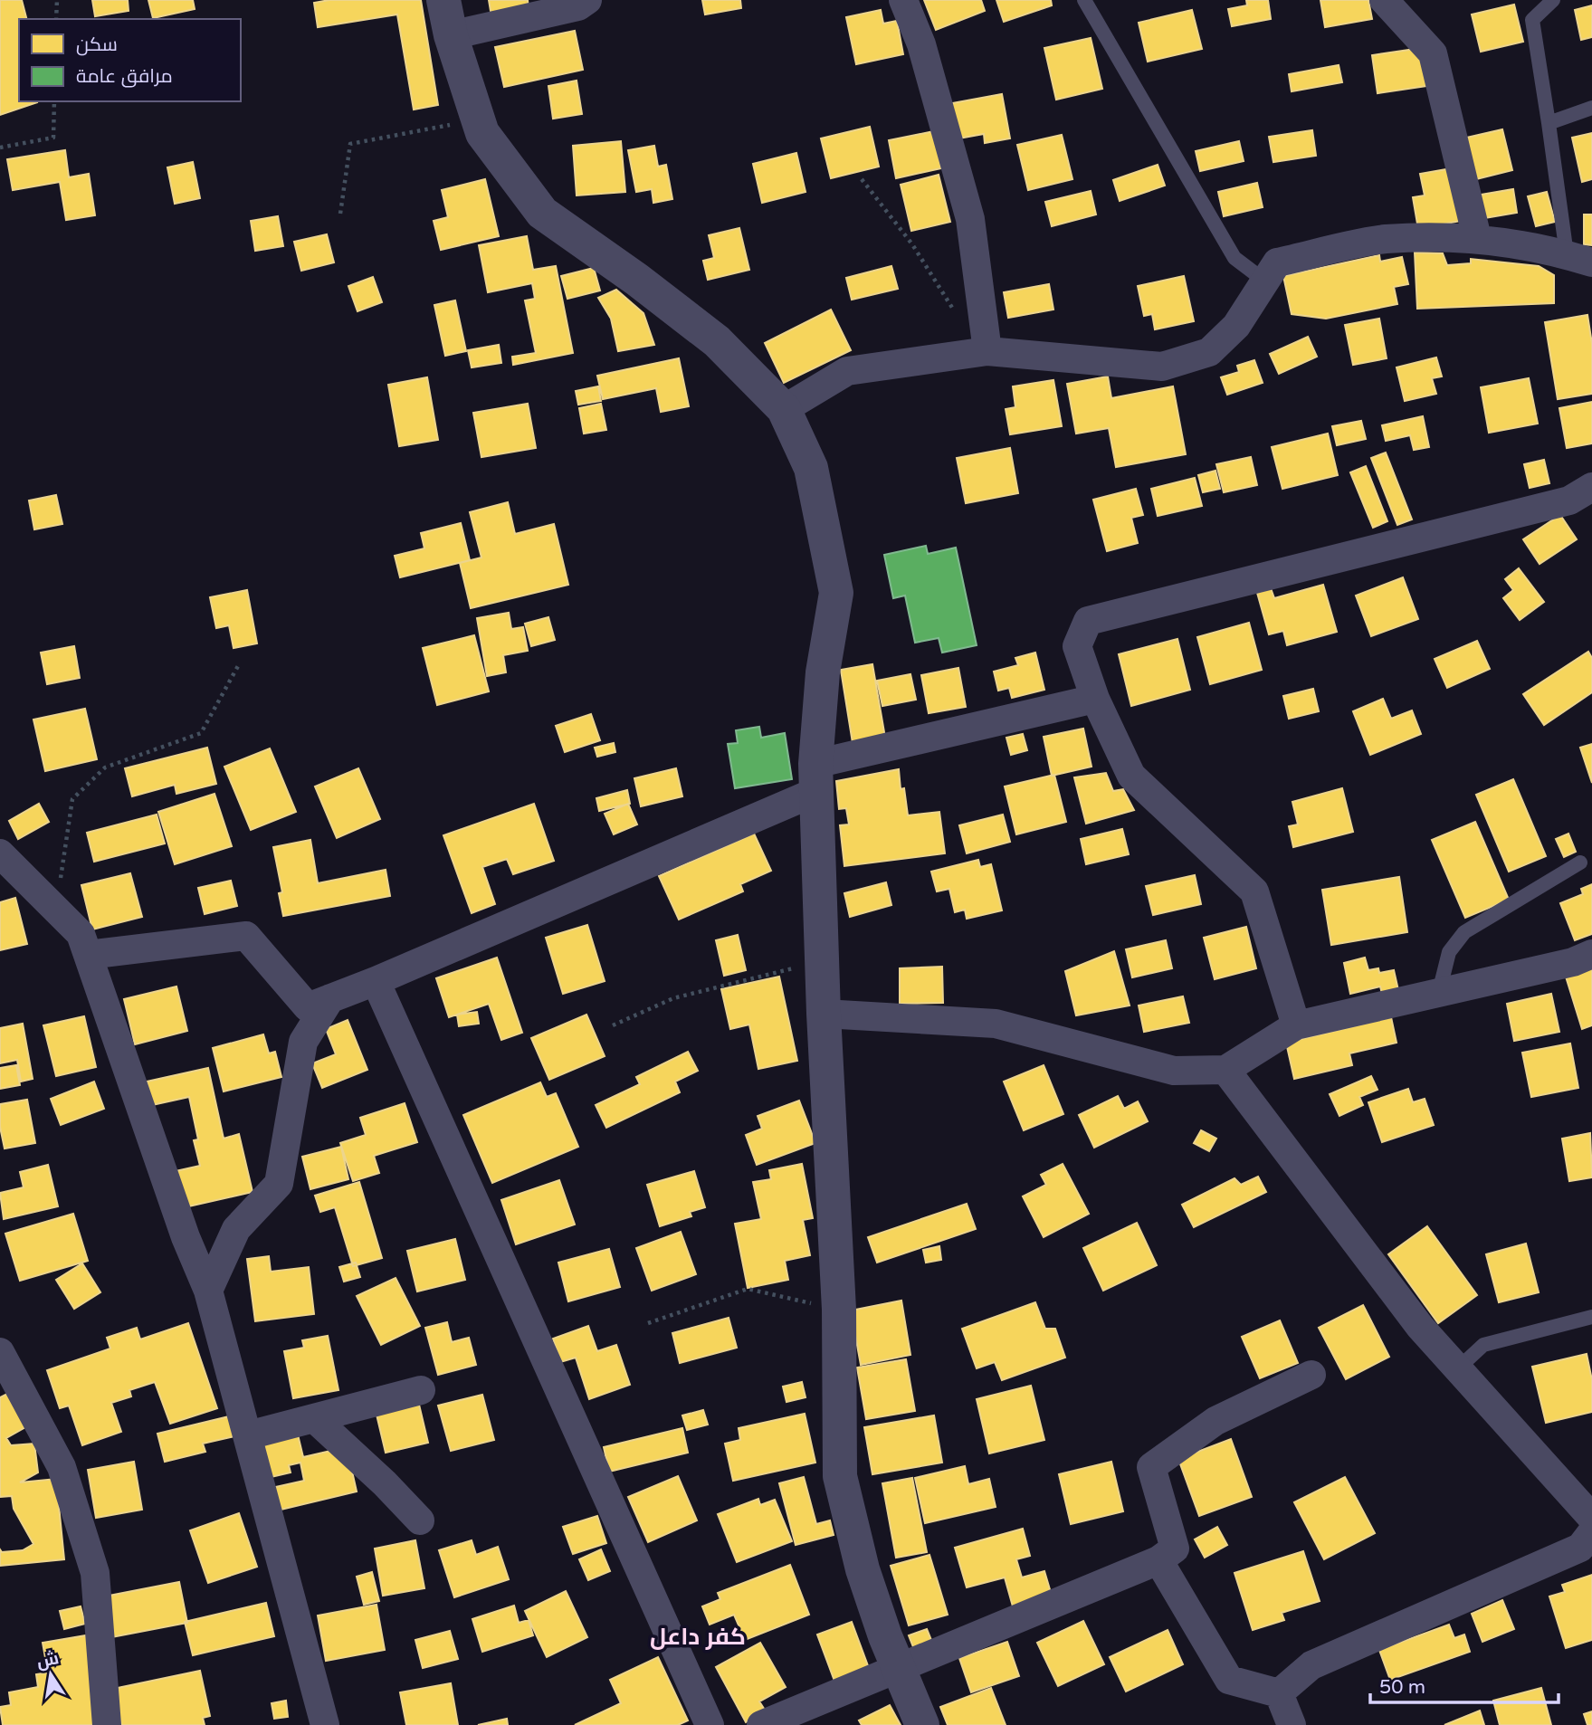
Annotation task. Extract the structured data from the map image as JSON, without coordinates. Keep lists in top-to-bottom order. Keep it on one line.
{"districts":["كفر داعل"],"legend":["سكن","مرافق عامة"],"scale_bar":"50 m","north":"top"}
